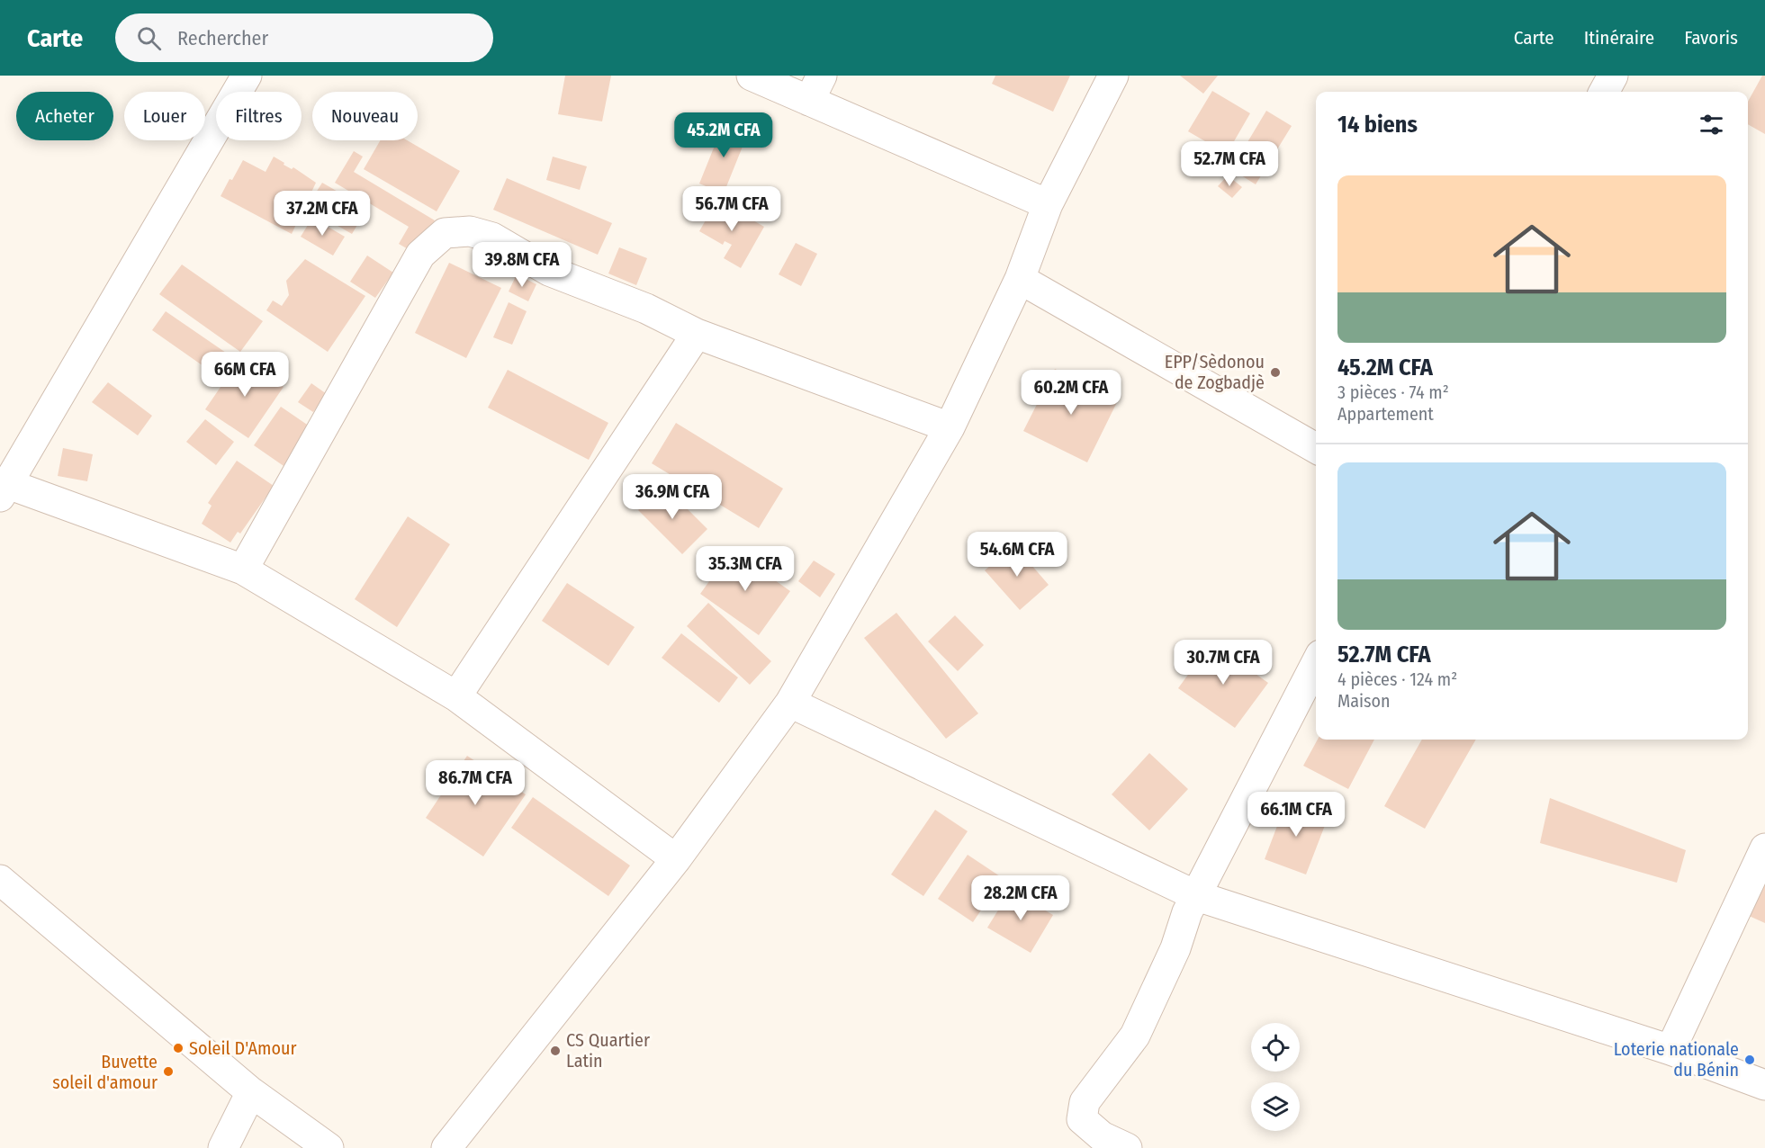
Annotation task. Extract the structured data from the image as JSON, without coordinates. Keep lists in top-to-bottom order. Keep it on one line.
{"places":["EPP/Sèdonou de Zogbadjè","Soleil D'Amour","CS Quartier Latin","Loterie nationale du Bénin","Buvette soleil d'amour"],"page":{"header":"Carte","search":"Rechercher","nav":["Carte","Itinéraire","Favoris"],"chip":["Acheter","Louer","Filtres","Nouveau"],"heading":"14 biens","price":["45.2M CFA","52.7M CFA","56.7M CFA","37.2M CFA","39.8M CFA","66M CFA","60.2M CFA","36.9M CFA","54.6M CFA","35.3M CFA","30.7M CFA","86.7M CFA","66.1M CFA","28.2M CFA"],"list":[{"name":"45.2M CFA","note":"3 pièces · 74 m² · Appartement"},{"name":"52.7M CFA","note":"4 pièces · 124 m² · Maison"}]}}
